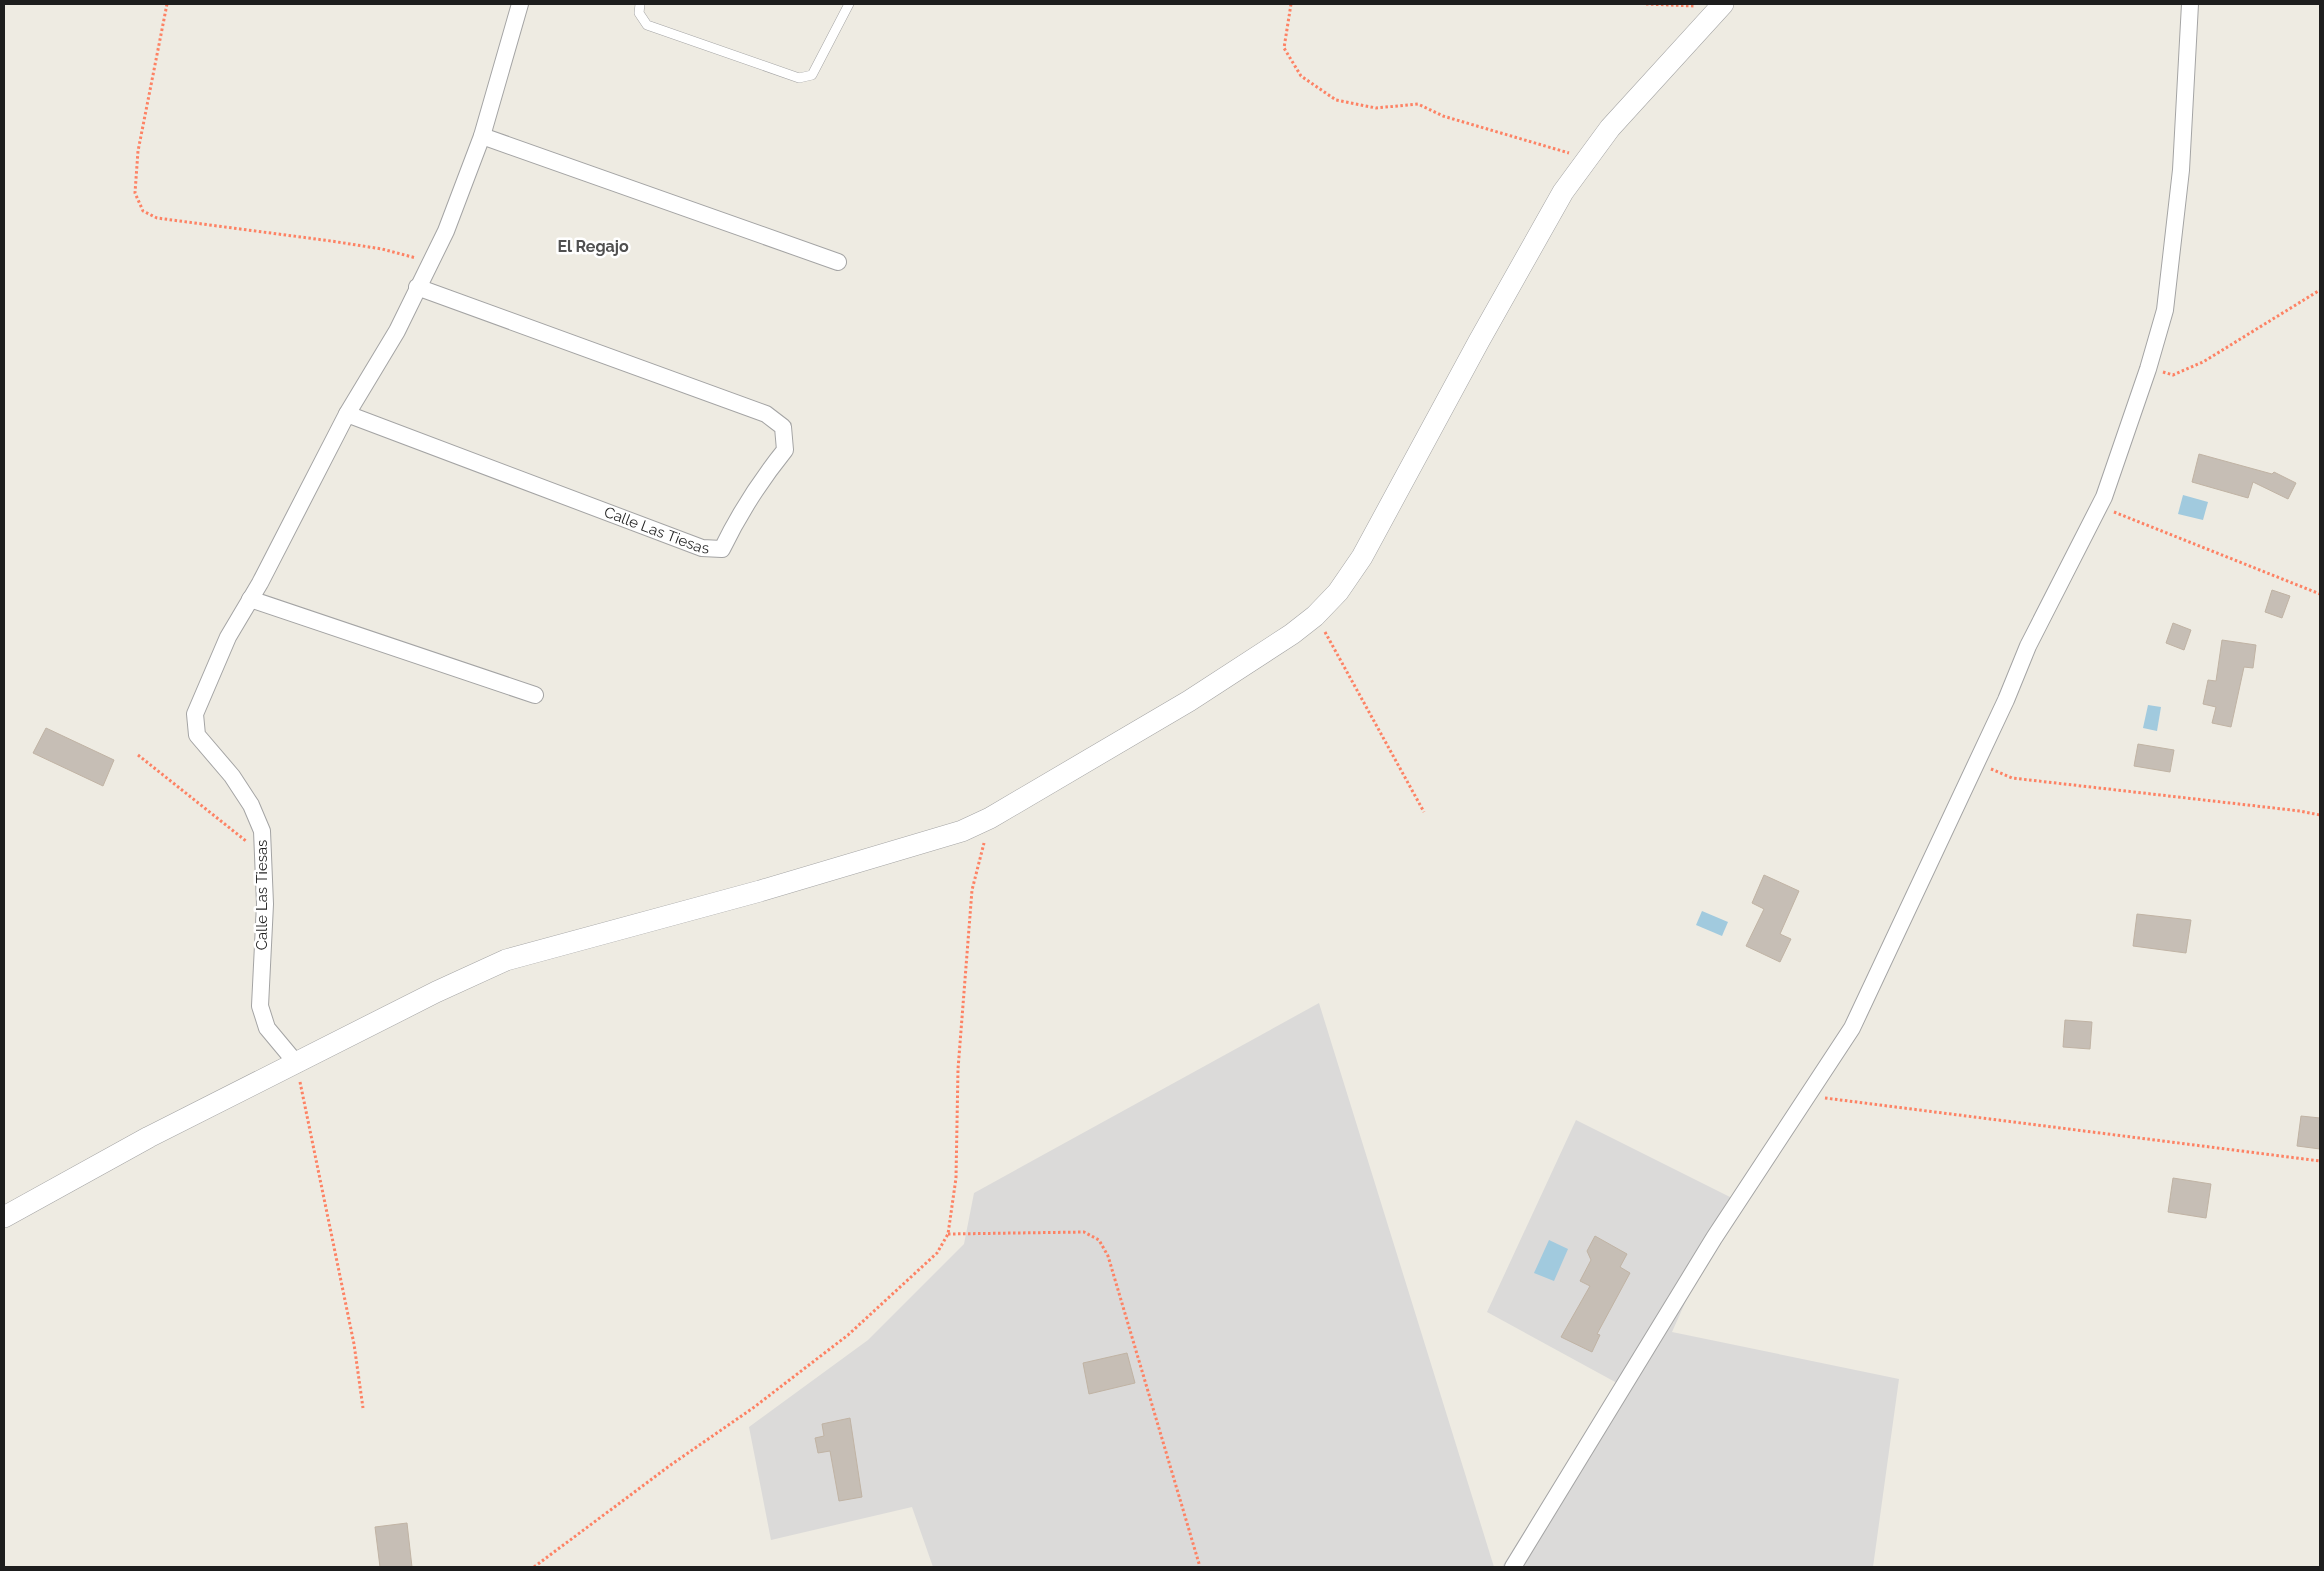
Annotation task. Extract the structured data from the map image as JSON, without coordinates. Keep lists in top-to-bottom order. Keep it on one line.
{"streets":{"street":["Calle Las Tiesas"]},"districts":["El Regajo"]}
